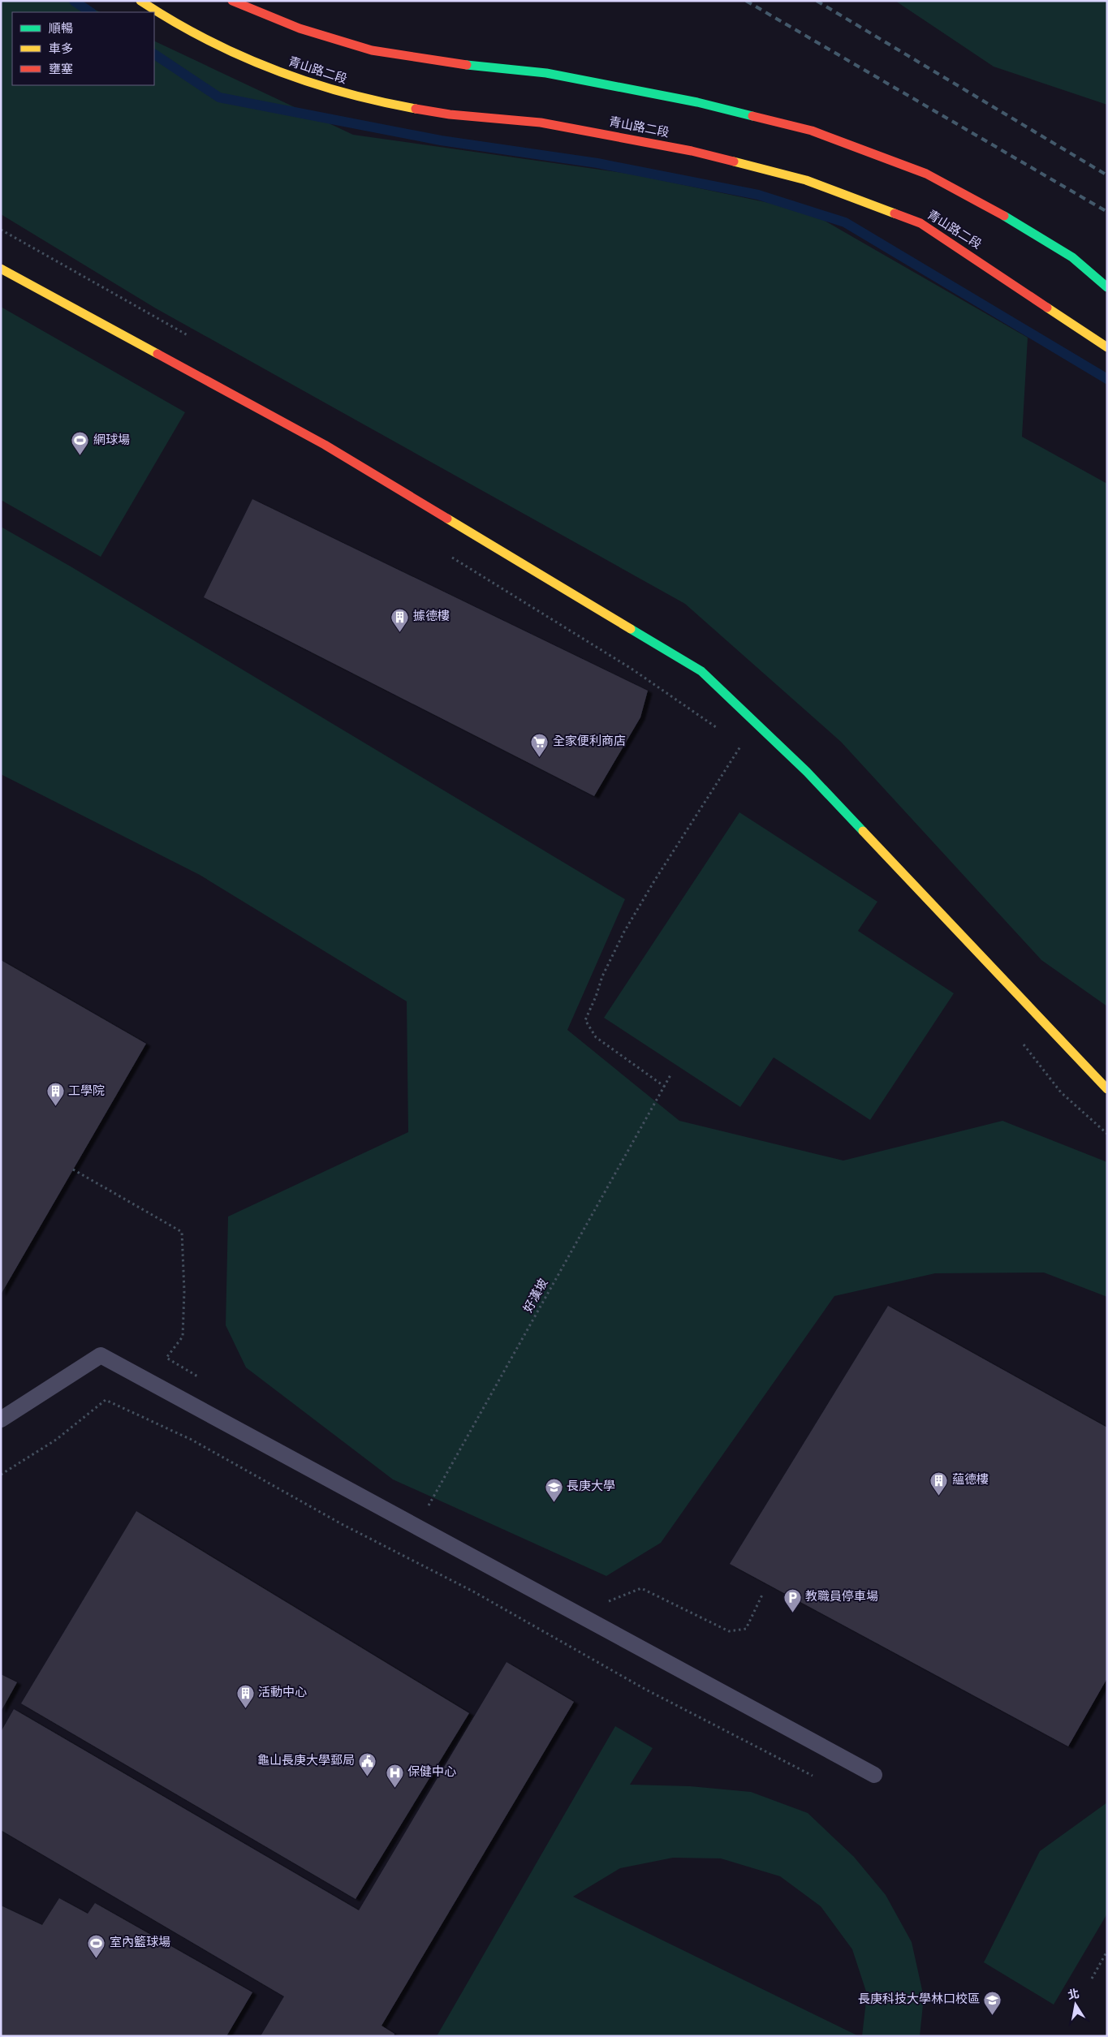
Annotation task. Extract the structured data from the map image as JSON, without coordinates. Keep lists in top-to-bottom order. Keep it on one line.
{"streets":{"street":["青山路二段"],"path":["好漢坡"]},"places":{"sports":["網球場","室內籃球場"],"building":["據德樓","工學院","蘊德樓","活動中心"],"supermarket":["全家便利商店"],"school or university":["長庚大學","長庚科技大學林口校區"],"parking":["教職員停車場"],"public building":["龜山長庚大學郵局"],"hospital":["保健中心"]},"legend":["順暢","車多","壅塞"],"north":"top"}
